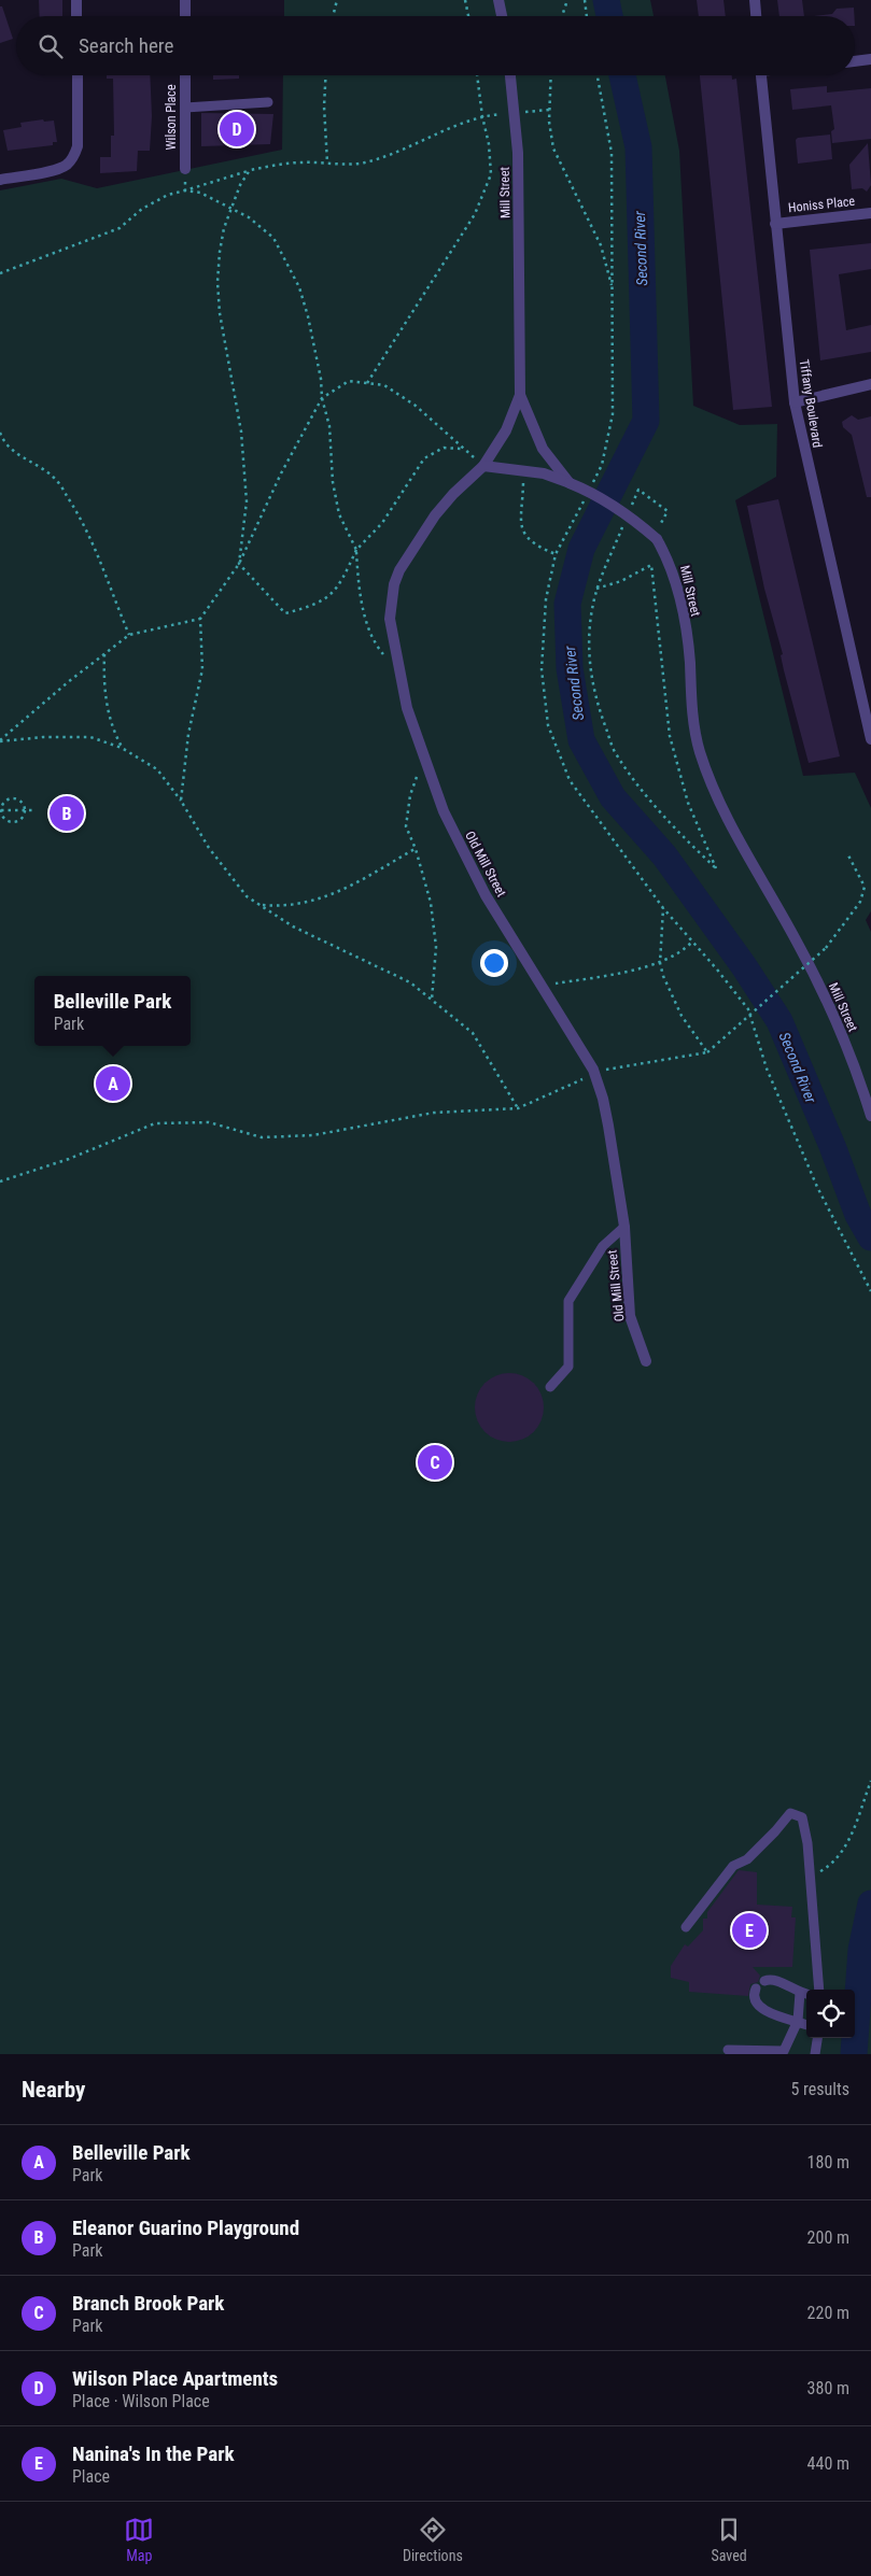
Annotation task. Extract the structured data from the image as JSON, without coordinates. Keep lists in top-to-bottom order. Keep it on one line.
{"streets":{"street":["Wilson Place","Mill Street","Honiss Place","Tiffany Boulevard","Old Mill Street"]},"crossings":[["Mill Street","Old Mill Street"],["Honiss Place","Tiffany Boulevard"]],"water":["Second River"],"page":{"search":"Search here","pins":["D","B","A","C","E"],"popup":["Belleville Park","Park"],"heading":["Nearby","5 results"],"list":[{"mark":"A","name":"Belleville Park","note":"Park","value":"180 m"},{"mark":"B","name":"Eleanor Guarino Playground","note":"Park","value":"200 m"},{"mark":"C","name":"Branch Brook Park","note":"Park","value":"220 m"},{"mark":"D","name":"Wilson Place Apartments","note":"Place · Wilson Place","value":"380 m"},{"mark":"E","name":"Nanina's In the Park","note":"Place","value":"440 m"}],"nav":["Map","Directions","Saved"]}}
